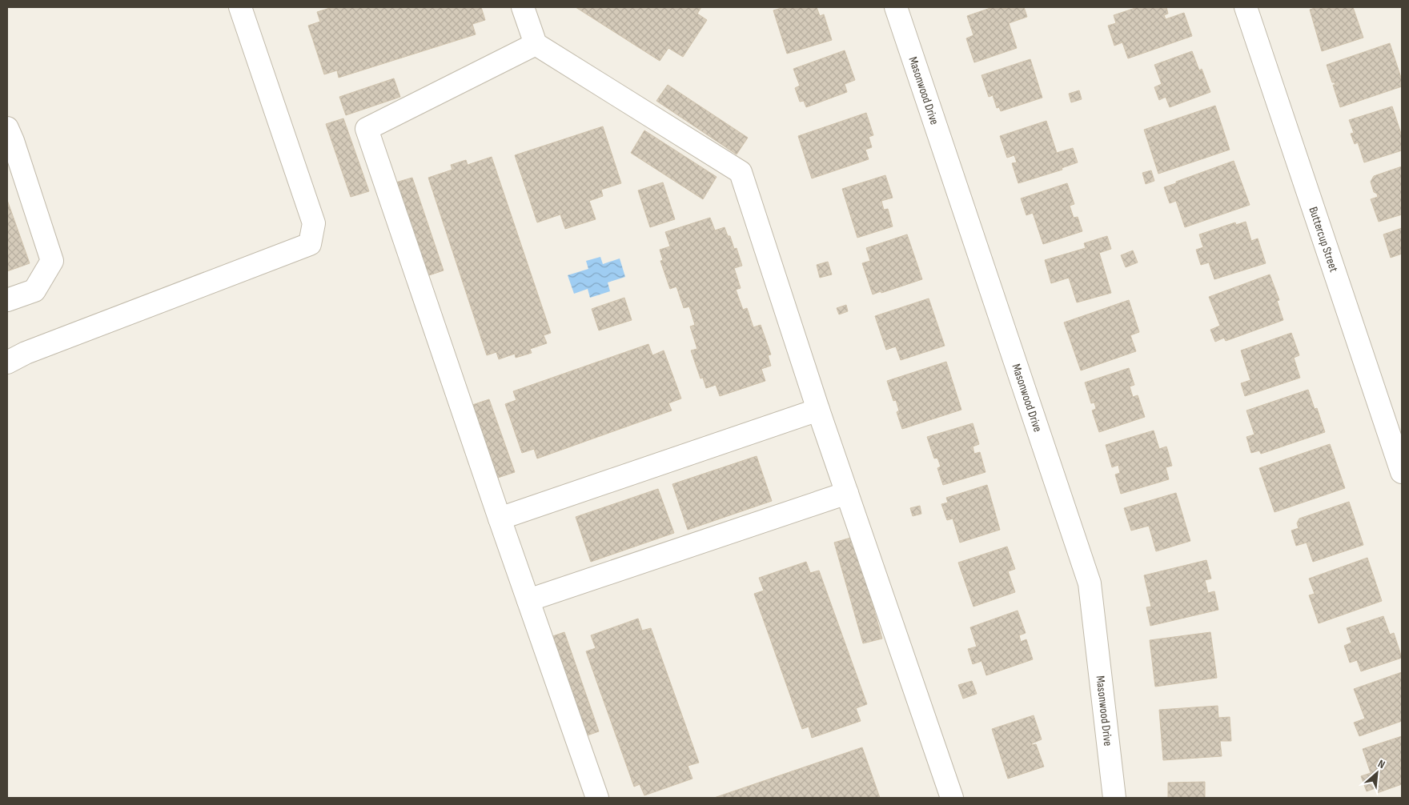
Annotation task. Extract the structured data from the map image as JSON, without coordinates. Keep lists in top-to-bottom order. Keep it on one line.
{"streets":{"street":["Masonwood Drive","Buttercup Street"]},"north":"top right"}
